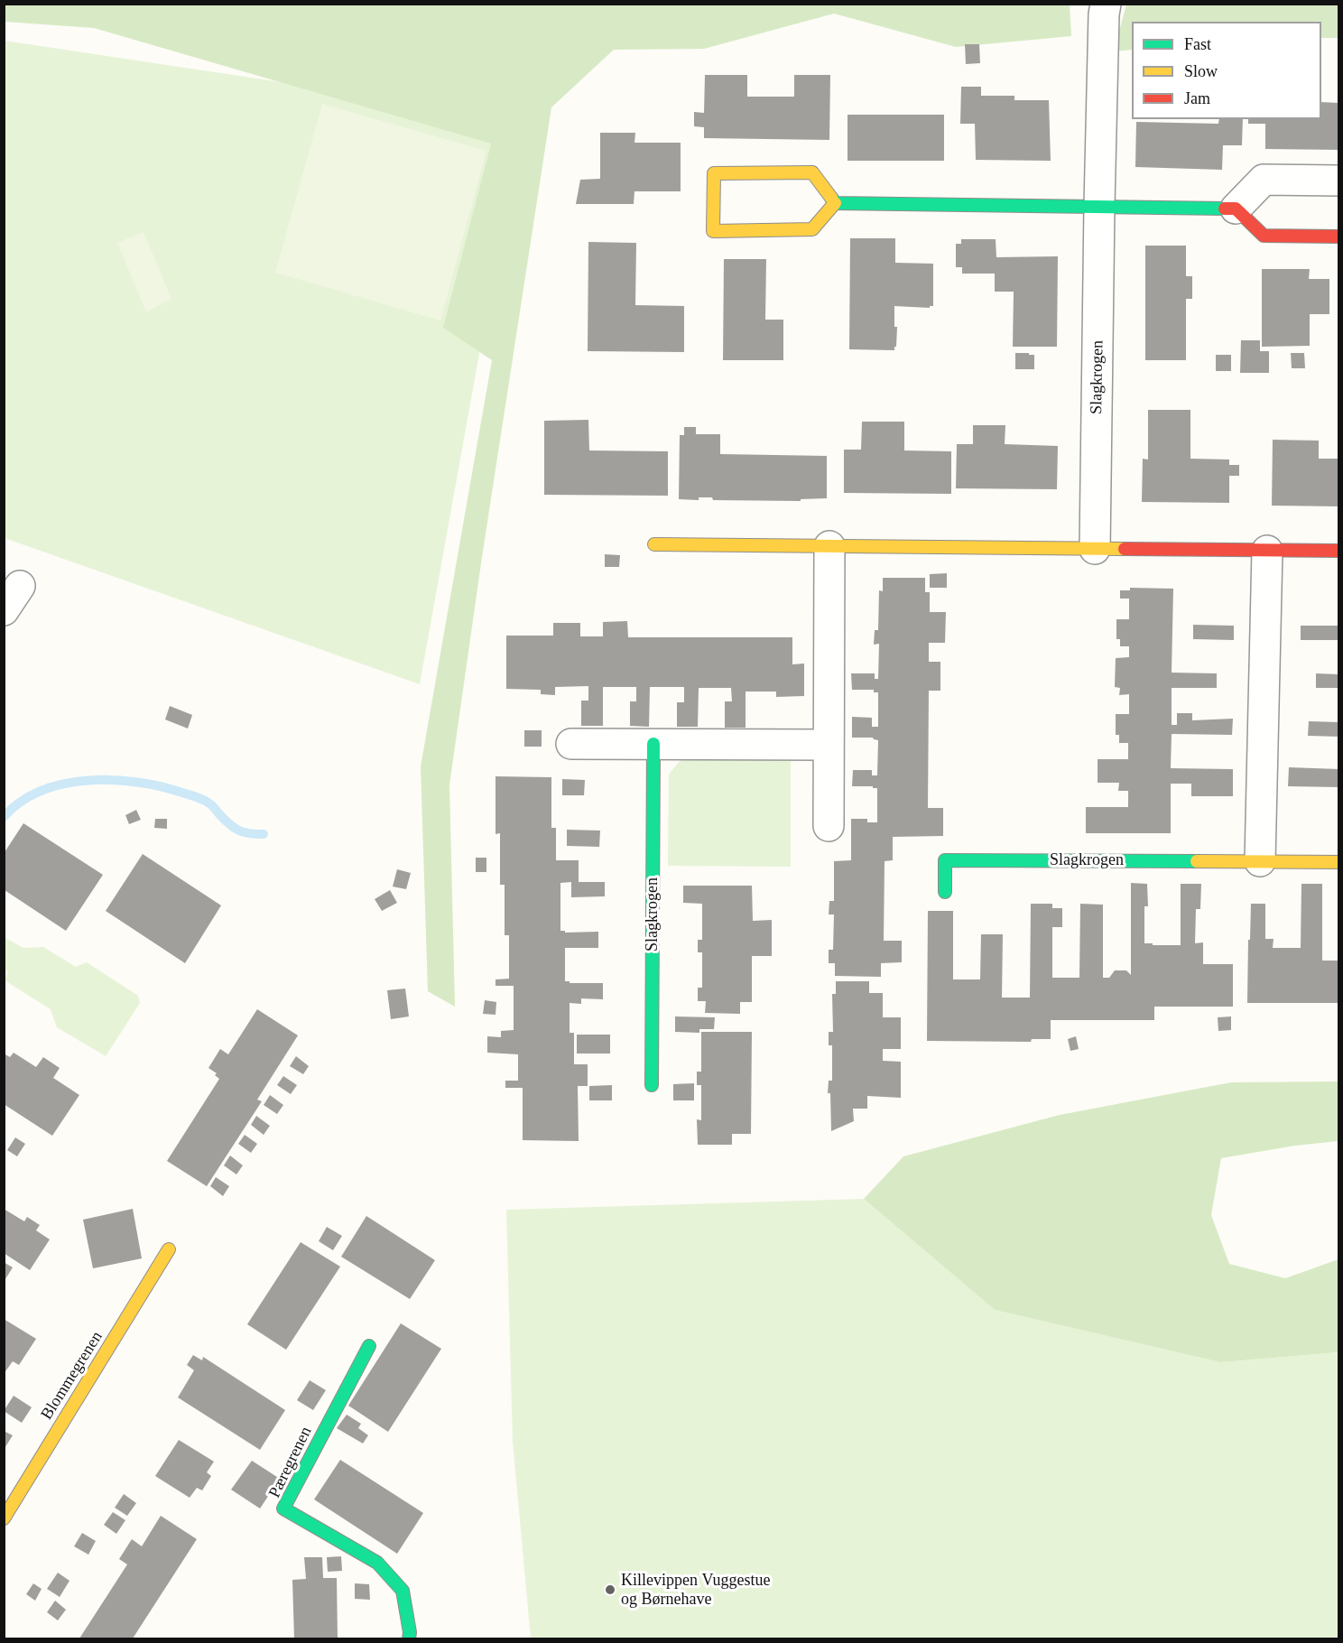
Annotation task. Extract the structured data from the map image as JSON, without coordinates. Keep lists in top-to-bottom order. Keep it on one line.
{"streets":{"street":["Slagkrogen","Blommegrenen","Pæregrenen"]},"places":["Killevippen Vuggestue og Børnehave"],"legend":["Fast","Slow","Jam"]}
